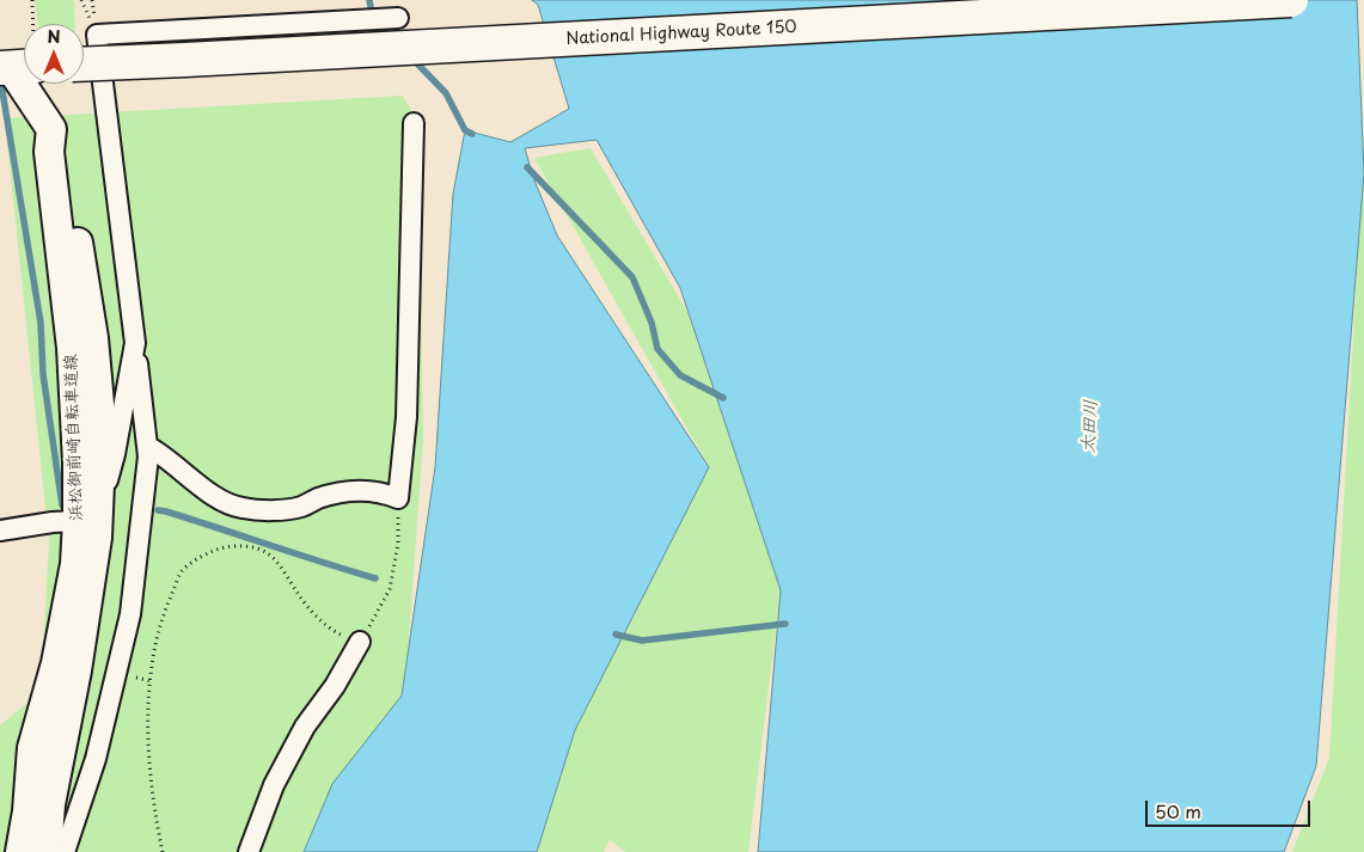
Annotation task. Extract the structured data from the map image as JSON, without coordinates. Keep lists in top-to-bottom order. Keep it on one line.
{"streets":{"highway":["National Highway Route 150"],"main road":["浜松御前崎自転車道線"]},"water":["太田川"],"scale_bar":"50 m","north":"top"}
